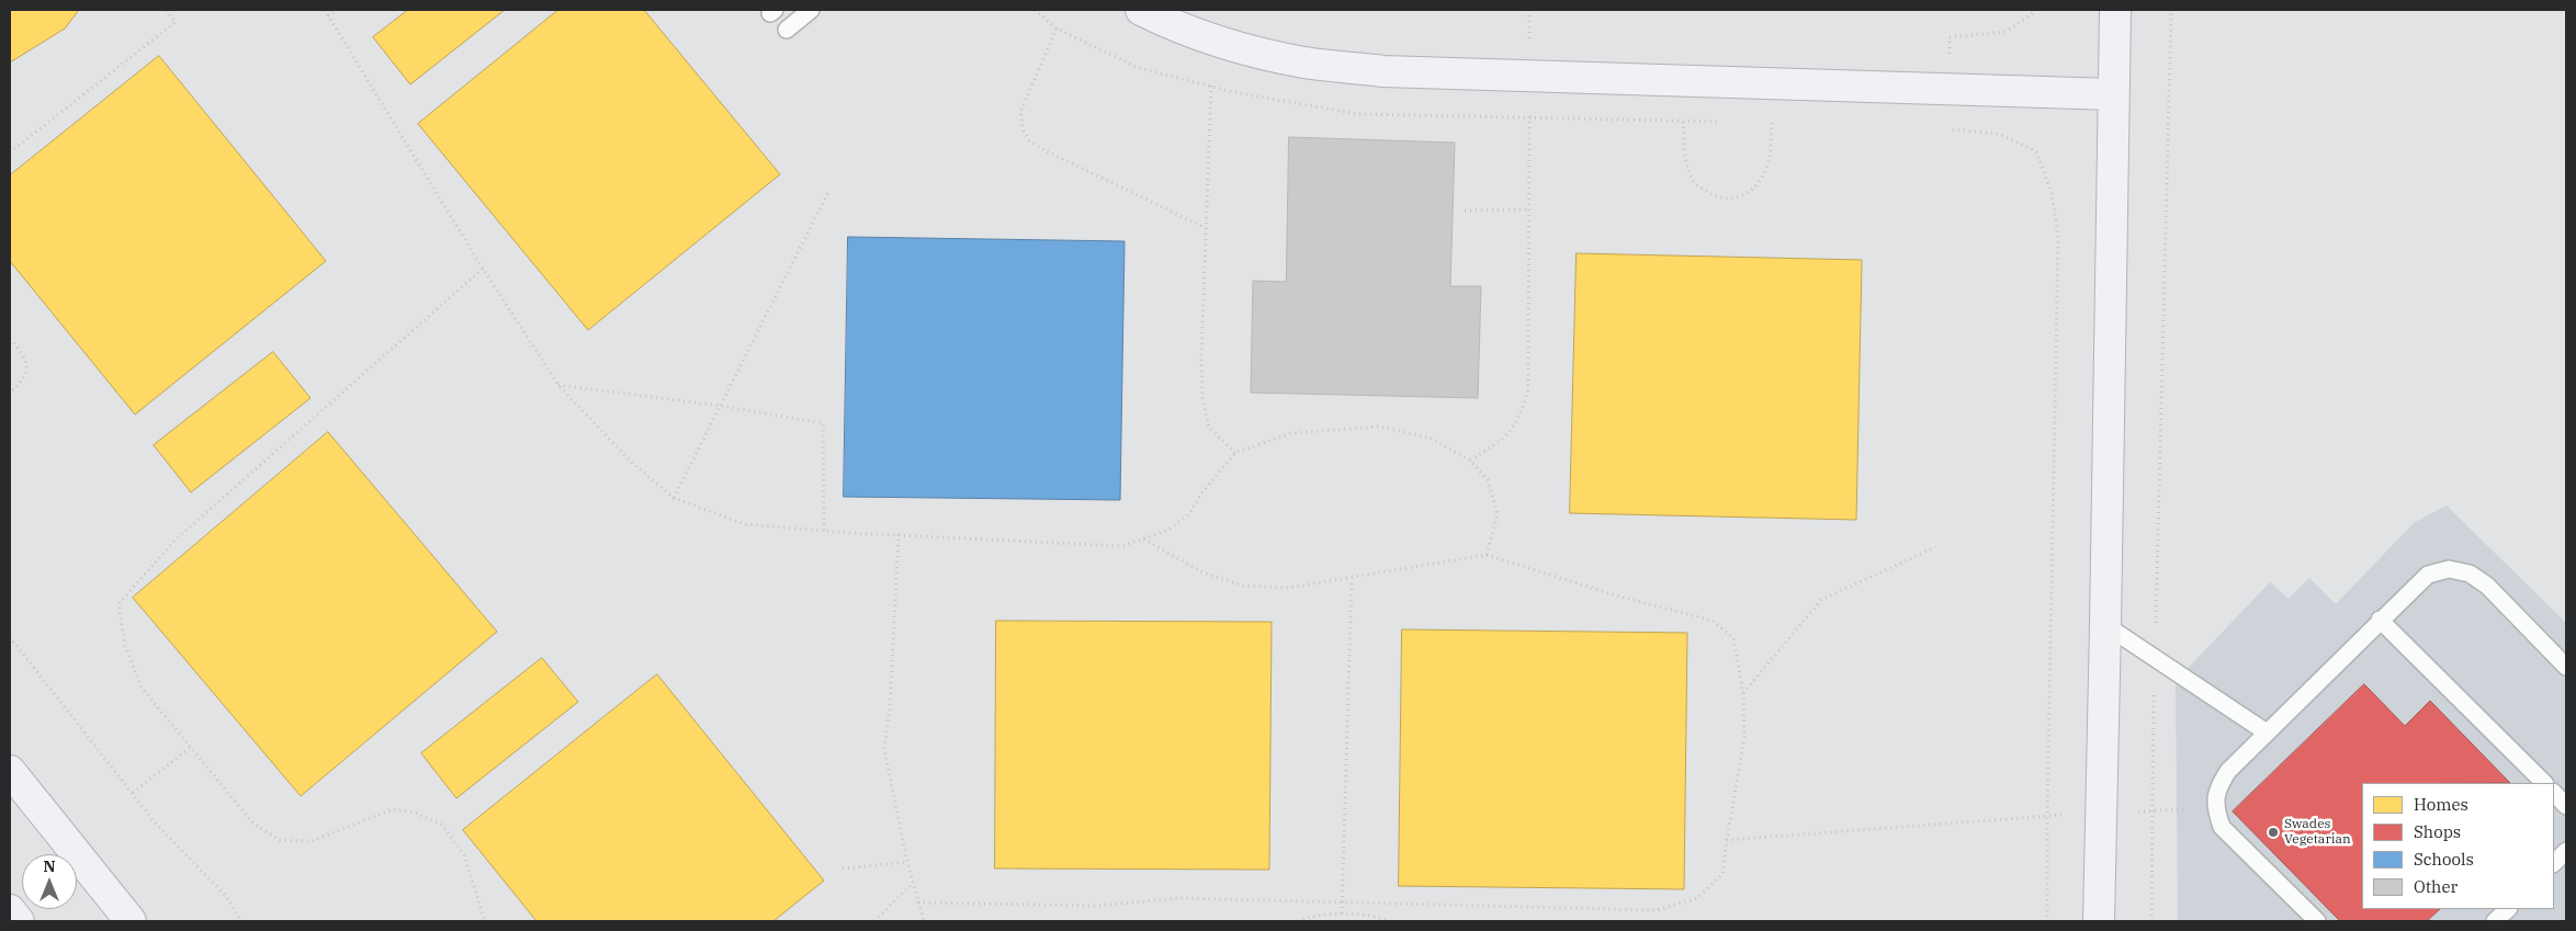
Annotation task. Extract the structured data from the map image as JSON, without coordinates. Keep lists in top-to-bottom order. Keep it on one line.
{"places":["Swades Vegetarian"],"legend":["Homes","Shops","Schools","Other"],"north":"top"}
